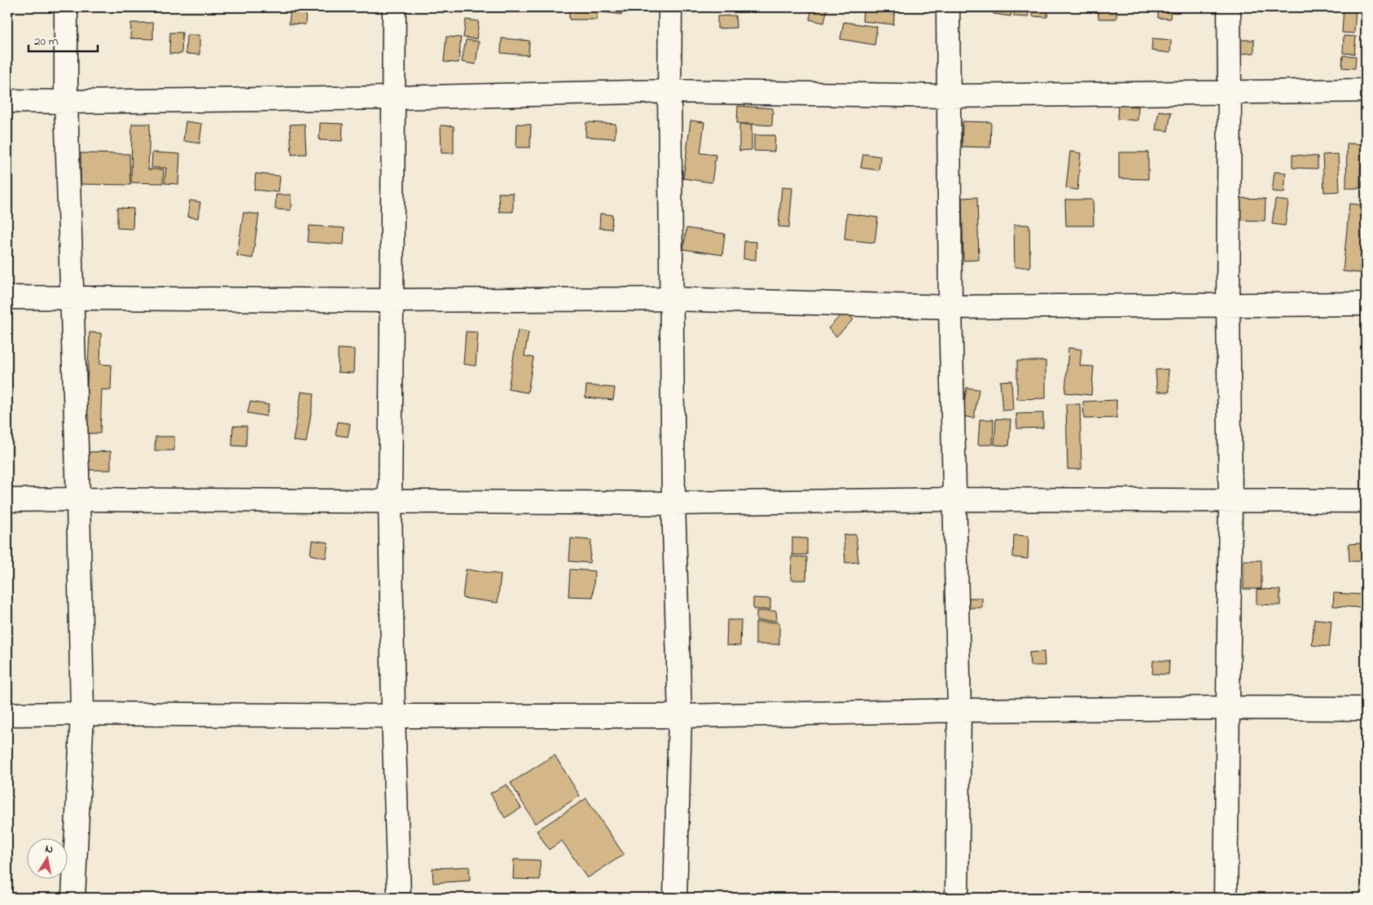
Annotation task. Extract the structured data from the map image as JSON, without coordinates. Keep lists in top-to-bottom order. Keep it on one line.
{"scale_bar":"20 m","north":"top"}
